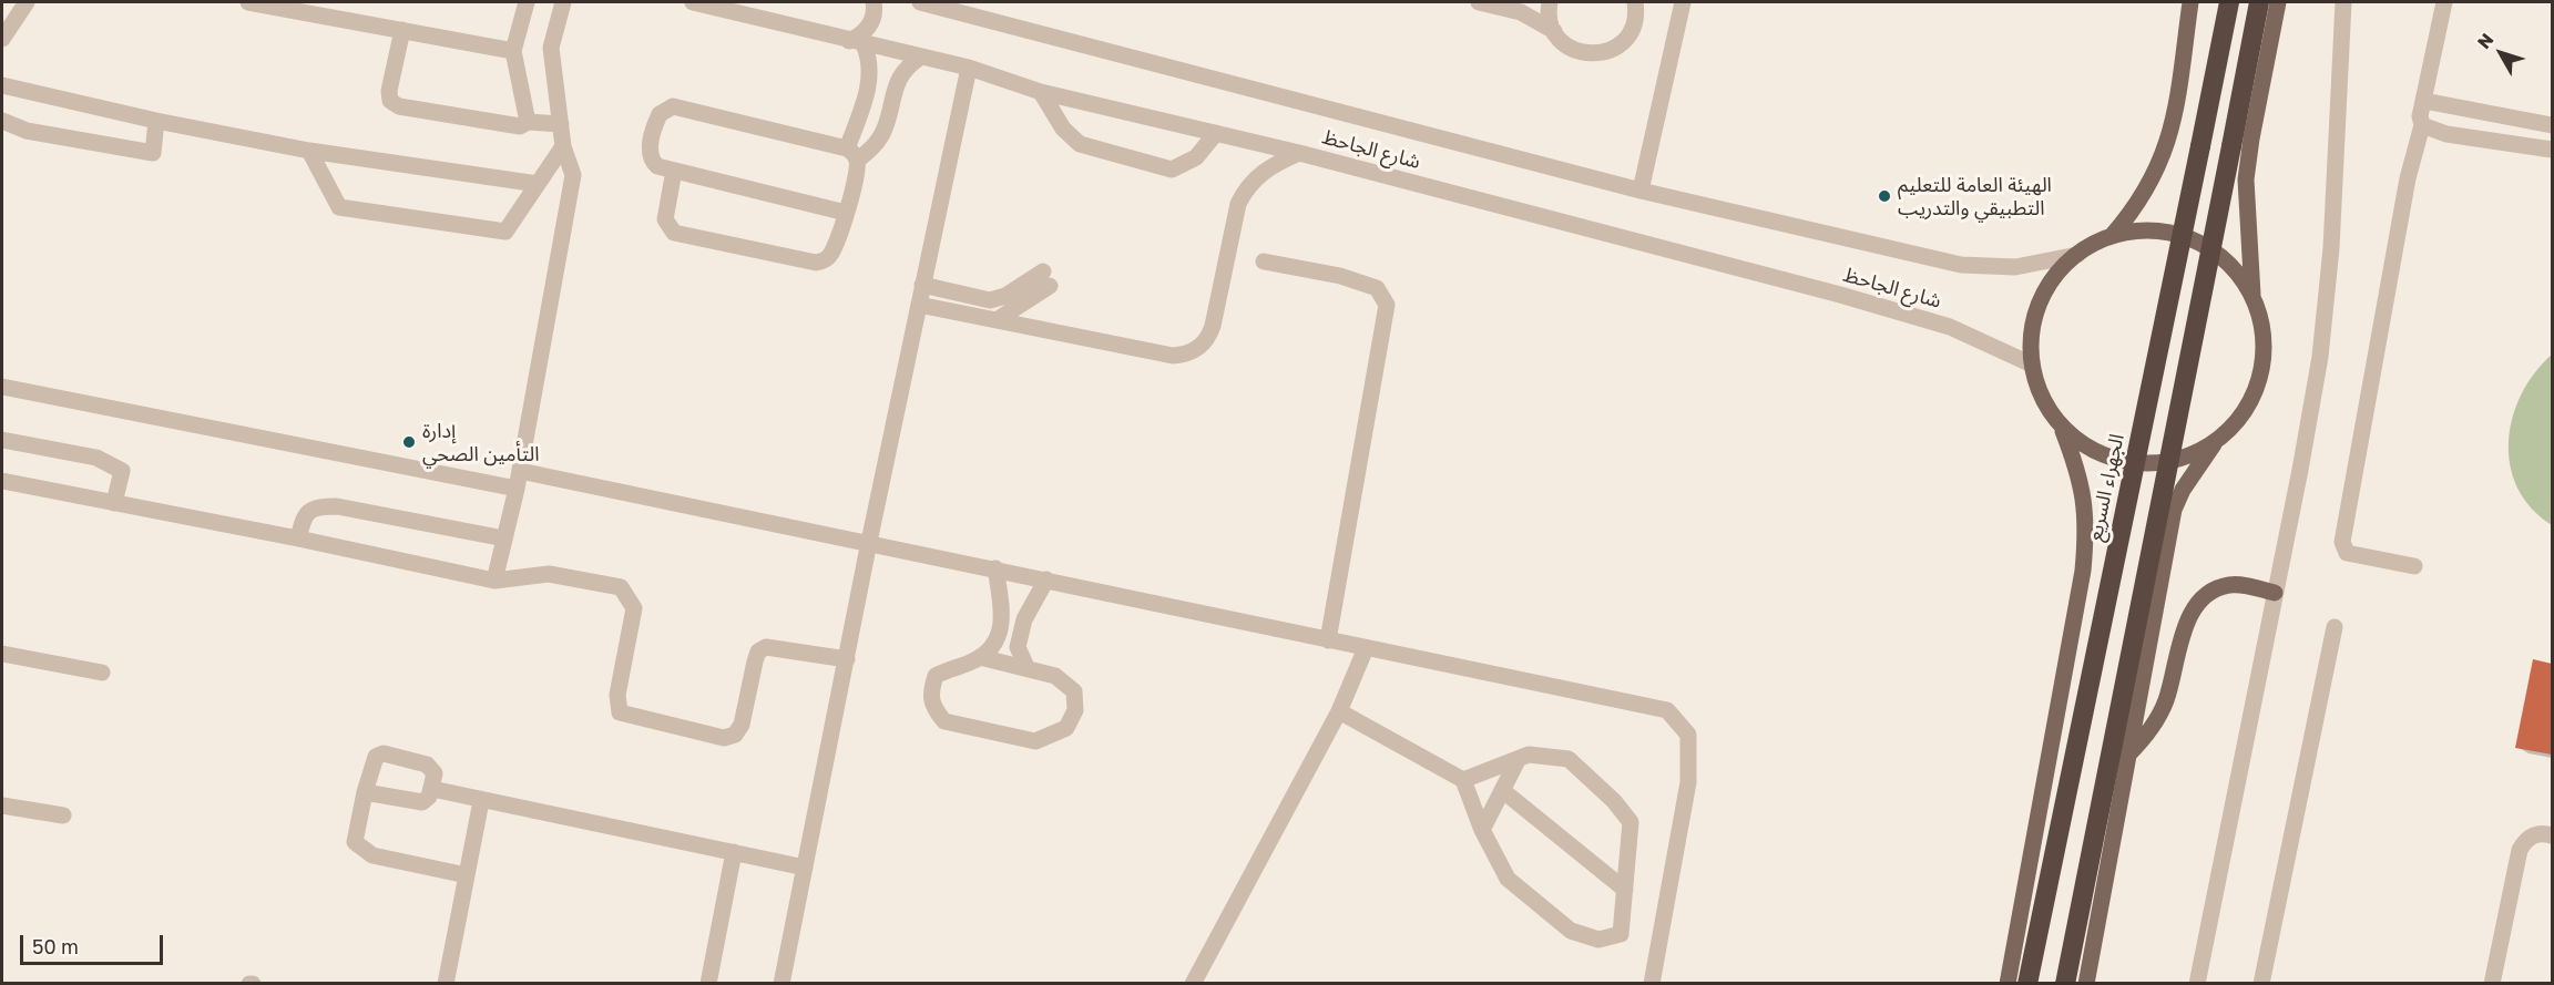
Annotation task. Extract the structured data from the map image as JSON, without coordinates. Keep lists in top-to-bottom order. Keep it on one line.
{"streets":{"highway":["الجهراء السريع"],"street":["شارع الجاحظ"]},"crossings":[["شارع الجاحظ","الجهراء السريع"]],"places":["الهيئة العامة للتعليم التطبيقي والتدريب","إدارة التأمين الصحي"],"scale_bar":"50 m","north":"top left"}
